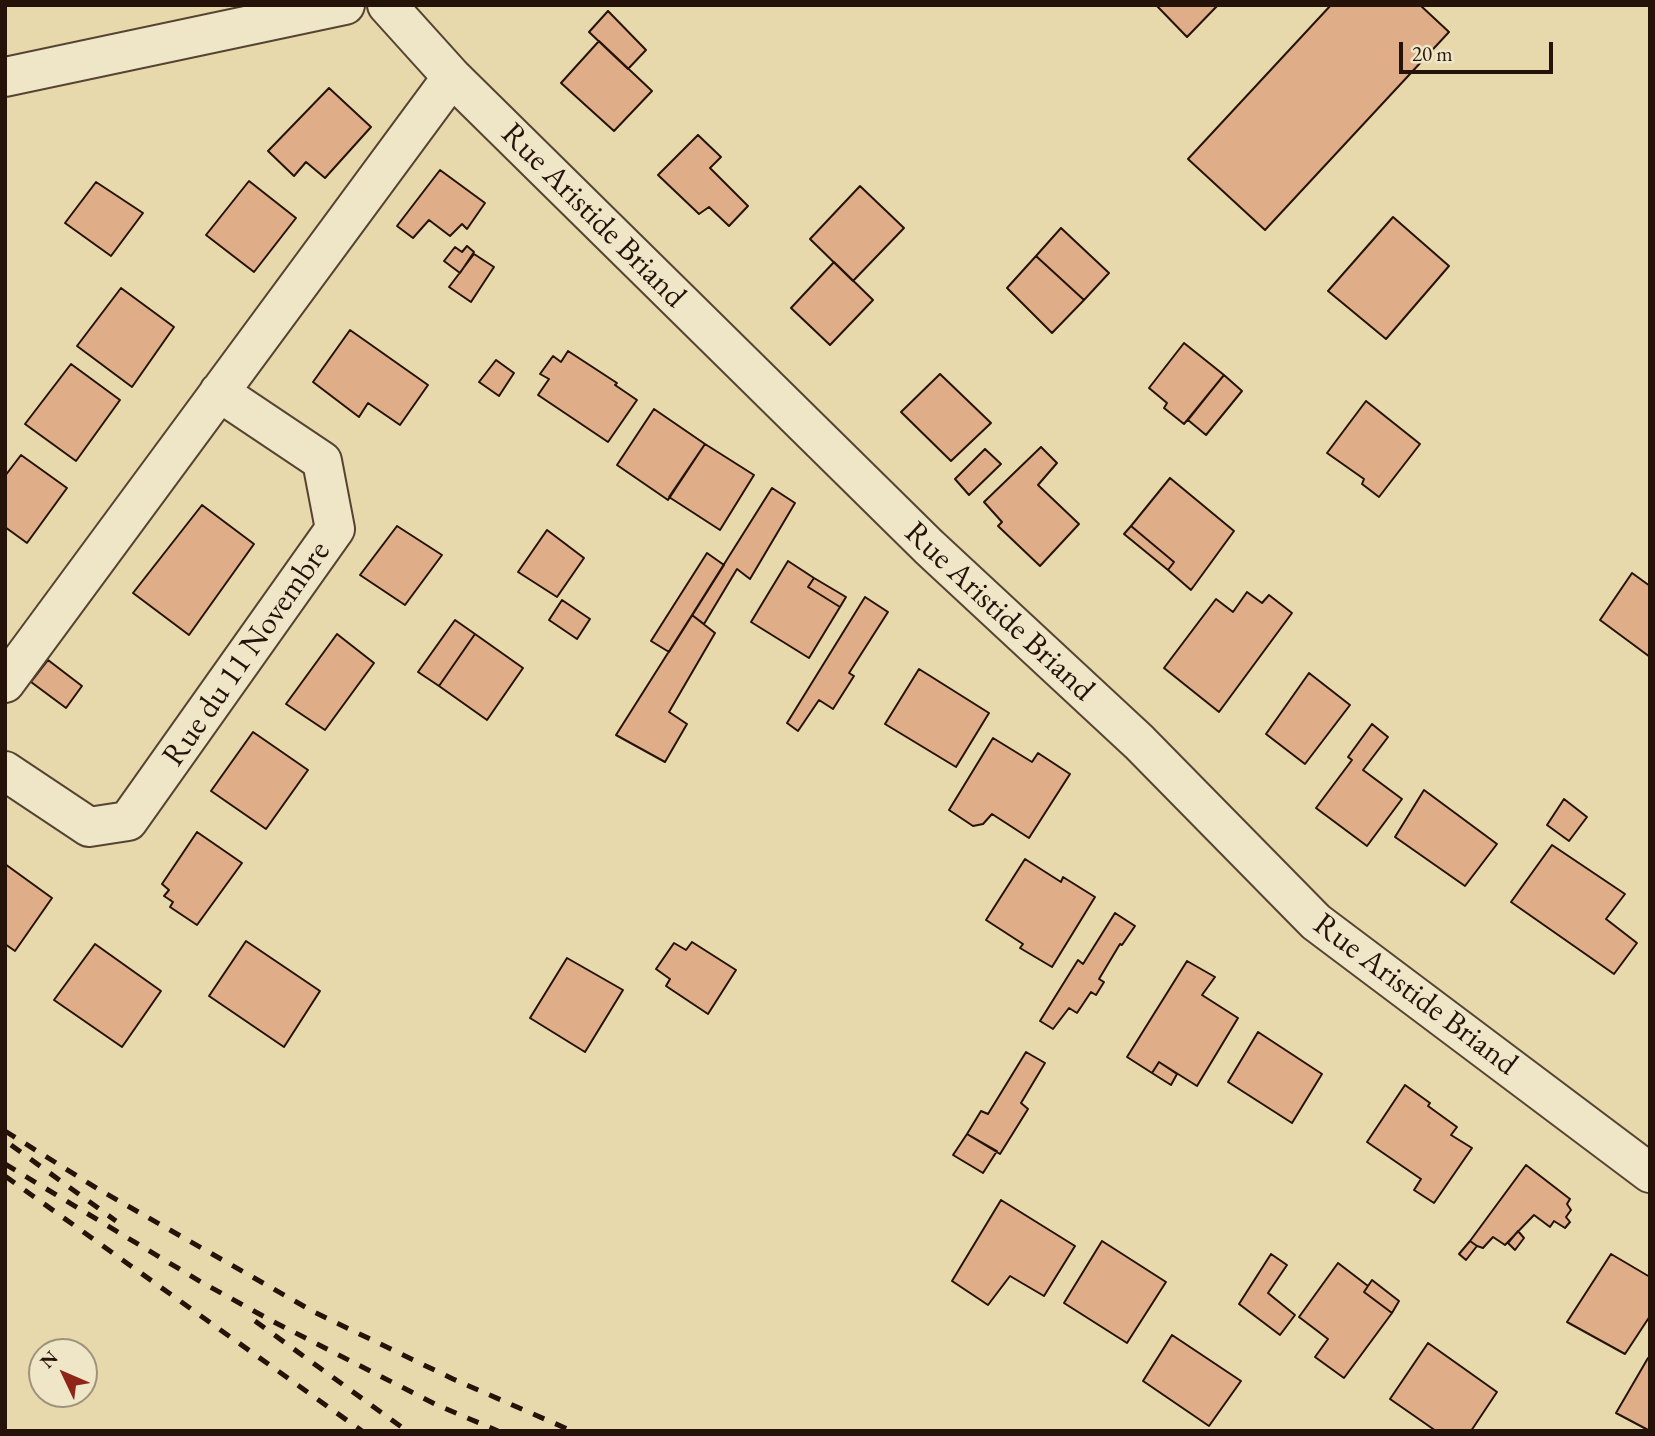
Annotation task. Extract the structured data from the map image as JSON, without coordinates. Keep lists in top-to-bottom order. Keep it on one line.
{"streets":{"street":["Rue Aristide Briand","Rue du 11 Novembre"]},"scale_bar":"20 m","north":"top left"}
